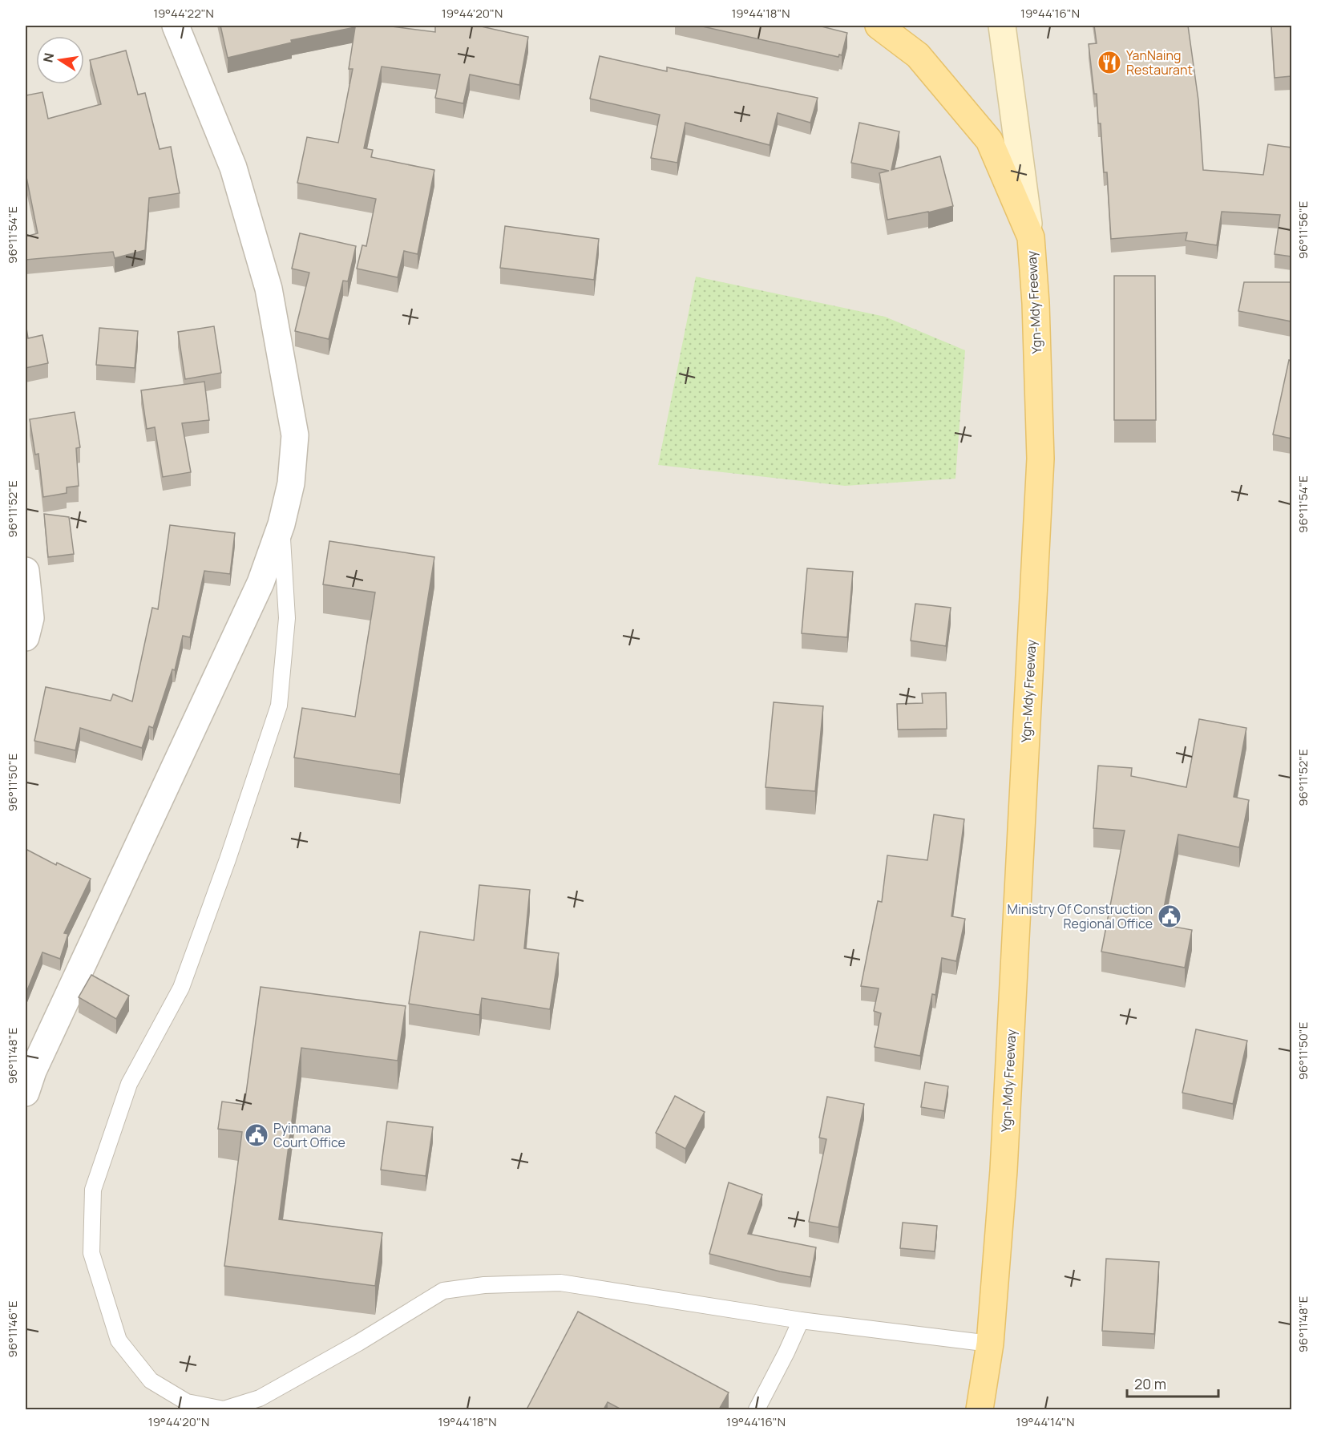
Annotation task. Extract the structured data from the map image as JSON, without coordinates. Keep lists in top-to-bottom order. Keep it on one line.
{"streets":{"main road":["Ygn-Mdy Freeway"]},"places":{"restaurant":["YanNaing Restaurant"],"public building":["Ministry Of Construction Regional Office","Pyinmana Court Office"]},"scale_bar":"20 m","north":"left","coordinates":["19°44'22\"N","19°44'20\"N","19°44'18\"N","19°44'16\"N","96°11'56\"E","96°11'54\"E","96°11'52\"E","96°11'50\"E","96°11'48\"E","96°11'46\"E","19°44'14\"N"]}
